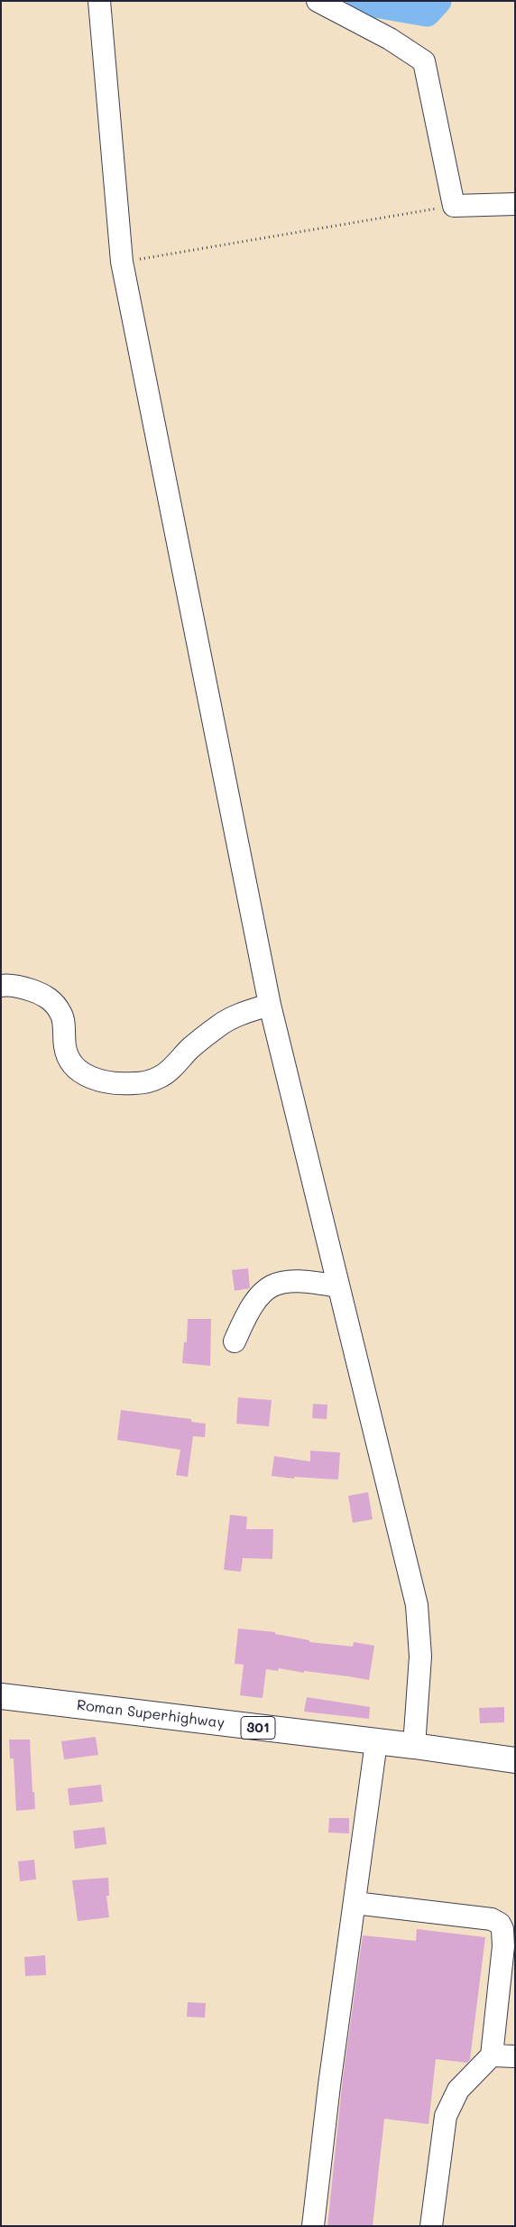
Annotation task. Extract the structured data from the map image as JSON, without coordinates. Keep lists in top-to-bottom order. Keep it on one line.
{"streets":{"main road":["Roman Superhighway","301"]}}
